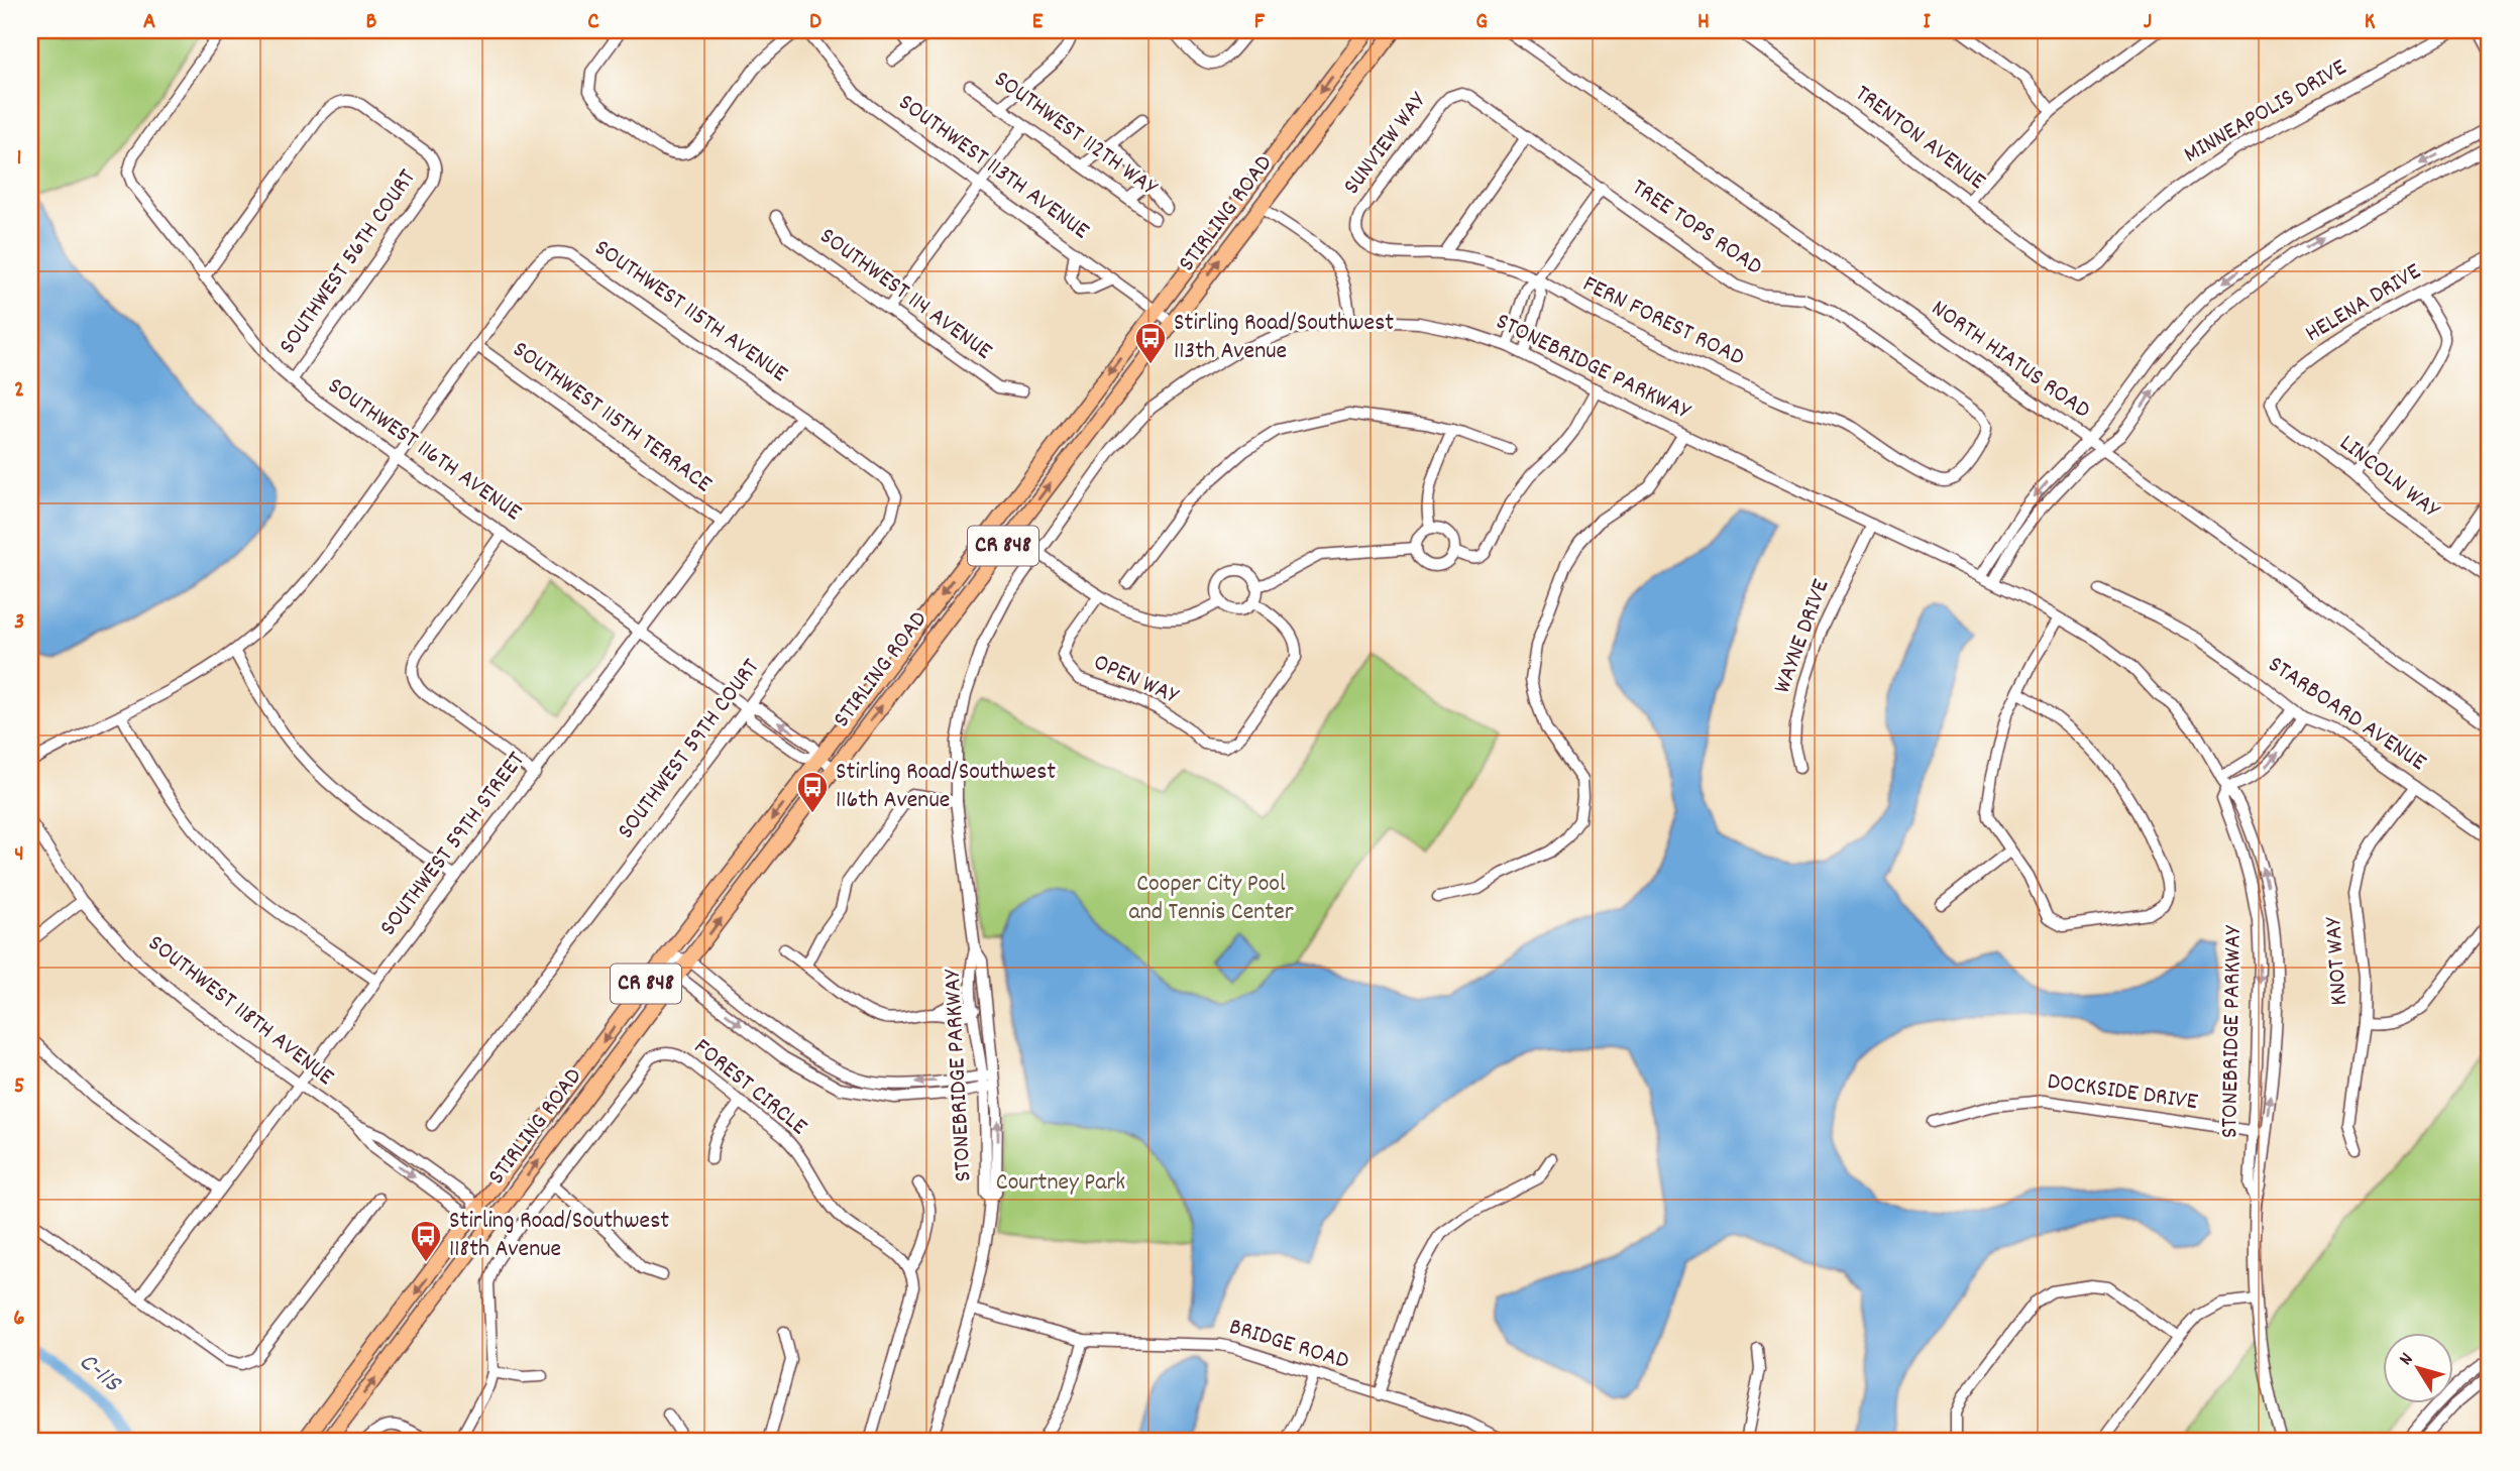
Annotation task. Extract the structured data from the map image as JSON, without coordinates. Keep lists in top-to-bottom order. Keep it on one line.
{"streets":{"main road":["STIRLING ROAD","CR 848"],"street":["MINNEAPOLIS DRIVE","SOUTHWEST 112TH WAY","TRENTON AVENUE","SUNVIEW WAY","SOUTHWEST 113TH AVENUE","TREE TOPS ROAD","SOUTHWEST 56TH COURT","SOUTHWEST 114 AVENUE","HELENA DRIVE","SOUTHWEST 115TH AVENUE","FERN FOREST ROAD","NORTH HIATUS ROAD","STONEBRIDGE PARKWAY","SOUTHWEST 115TH TERRACE","SOUTHWEST 116TH AVENUE","LINCOLN WAY","WAYNE DRIVE","OPEN WAY","STARBOARD AVENUE","SOUTHWEST 59TH COURT","SOUTHWEST 59TH STREET","KNOT WAY","SOUTHWEST 118TH AVENUE","FOREST CIRCLE","DOCKSIDE DRIVE","BRIDGE ROAD"]},"crossings":[["MINNEAPOLIS DRIVE","TRENTON AVENUE"],["SUNVIEW WAY","TREE TOPS ROAD"],["SUNVIEW WAY","FERN FOREST ROAD"],["SOUTHWEST 113TH AVENUE","STIRLING ROAD"],["STIRLING ROAD","SOUTHWEST 116TH AVENUE"],["STIRLING ROAD","SOUTHWEST 118TH AVENUE"],["TREE TOPS ROAD","FERN FOREST ROAD"],["SOUTHWEST 56TH COURT","SOUTHWEST 116TH AVENUE"],["HELENA DRIVE","LINCOLN WAY"],["SOUTHWEST 115TH AVENUE","SOUTHWEST 115TH TERRACE"],["SOUTHWEST 115TH AVENUE","SOUTHWEST 59TH COURT"],["SOUTHWEST 115TH AVENUE","SOUTHWEST 59TH STREET"],["STONEBRIDGE PARKWAY","WAYNE DRIVE"],["STONEBRIDGE PARKWAY","DOCKSIDE DRIVE"],["STONEBRIDGE PARKWAY","BRIDGE ROAD"],["SOUTHWEST 115TH TERRACE","SOUTHWEST 59TH STREET"],["SOUTHWEST 116TH AVENUE","SOUTHWEST 59TH COURT"],["SOUTHWEST 116TH AVENUE","SOUTHWEST 59TH STREET"],["STARBOARD AVENUE","KNOT WAY"],["SOUTHWEST 59TH COURT","SOUTHWEST 59TH STREET"],["SOUTHWEST 59TH STREET","SOUTHWEST 118TH AVENUE"]],"water":["C-11S"],"parks":["Cooper City Pool and Tennis Center","Courtney Park"],"places":{"bus stop":["Stirling Road/Southwest 113th Avenue","Stirling Road/Southwest 116th Avenue","Stirling Road/Southwest 118th Avenue"]},"north":"top left","grid":{"columns":["A","B","C","D","E","F","G","H","I","J","K"],"rows":["1","2","3","4","5","6"]}}
